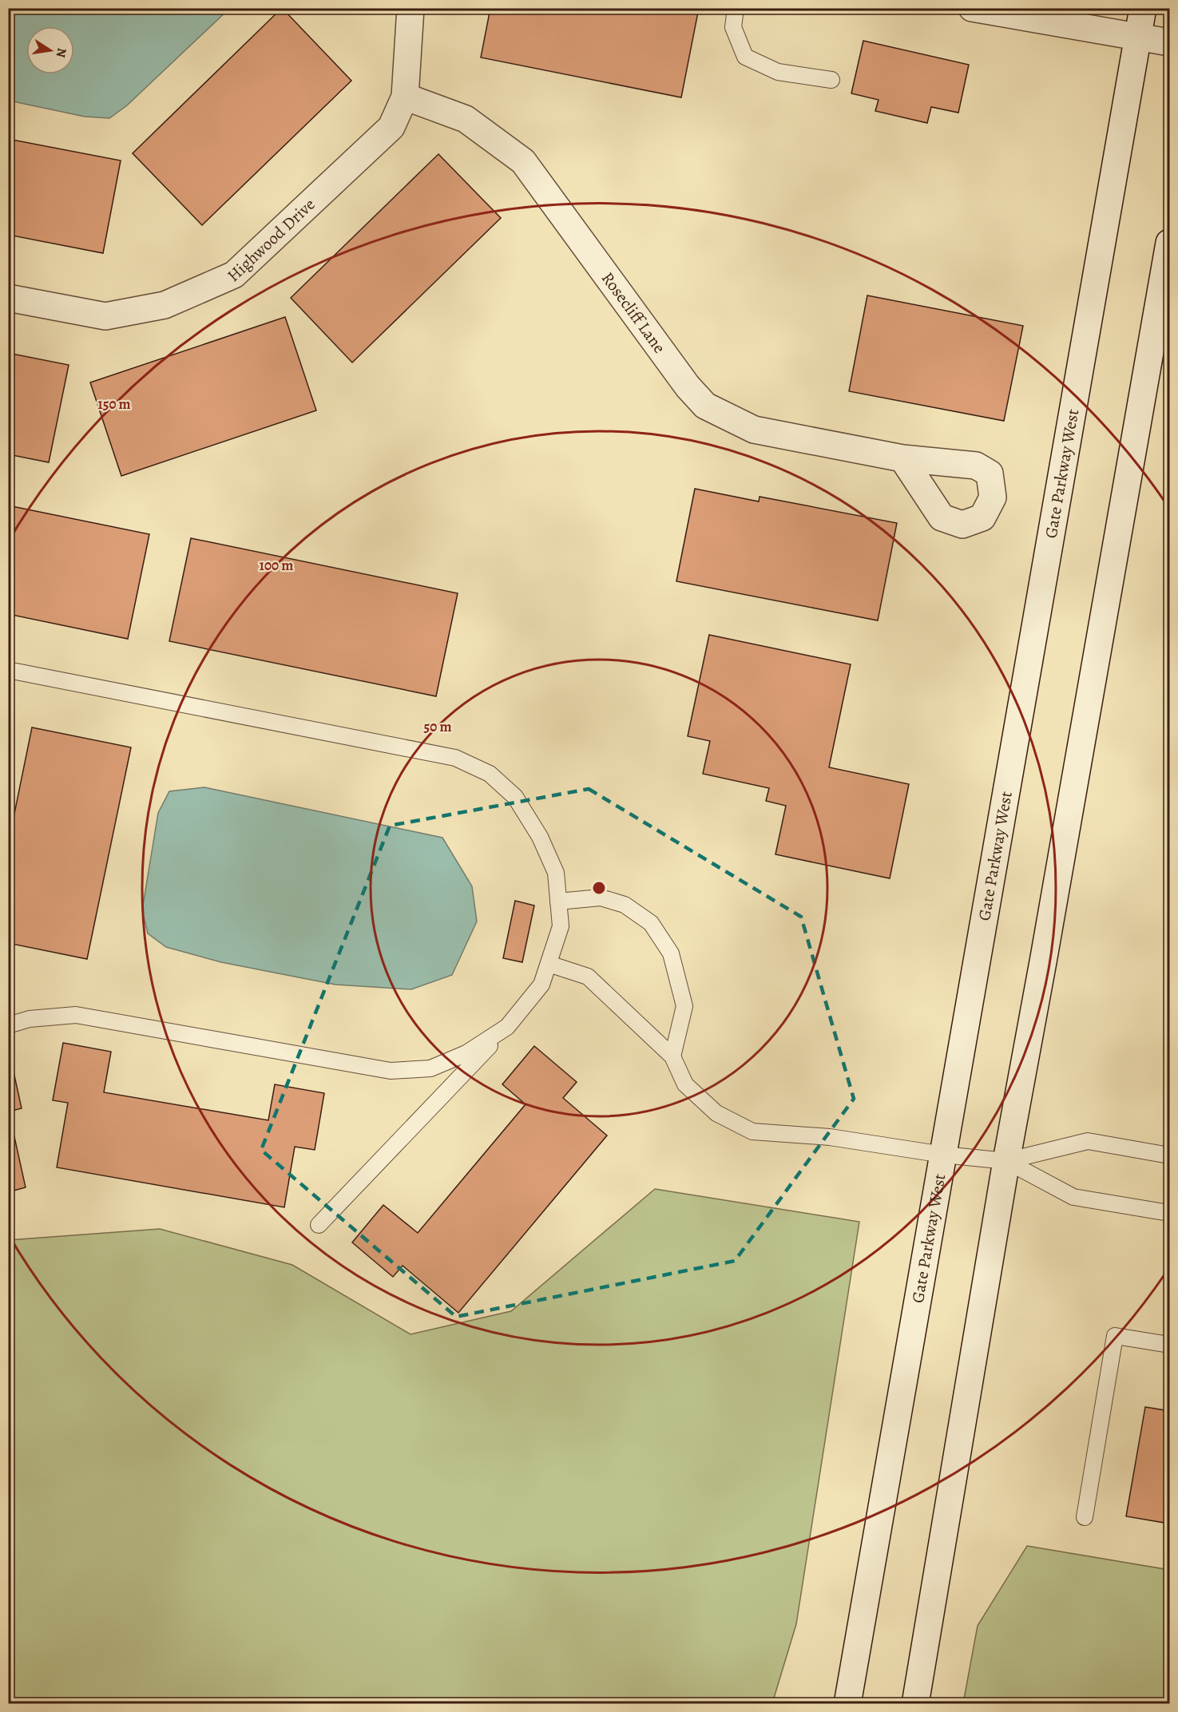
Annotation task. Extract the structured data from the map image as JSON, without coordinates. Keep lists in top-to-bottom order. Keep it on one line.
{"streets":{"main road":["Highwood Drive","Rosecliff Lane","Gate Parkway West"]},"crossings":[["Highwood Drive","Rosecliff Lane"]],"north":"right","rings":["150 m","100 m","50 m"]}
